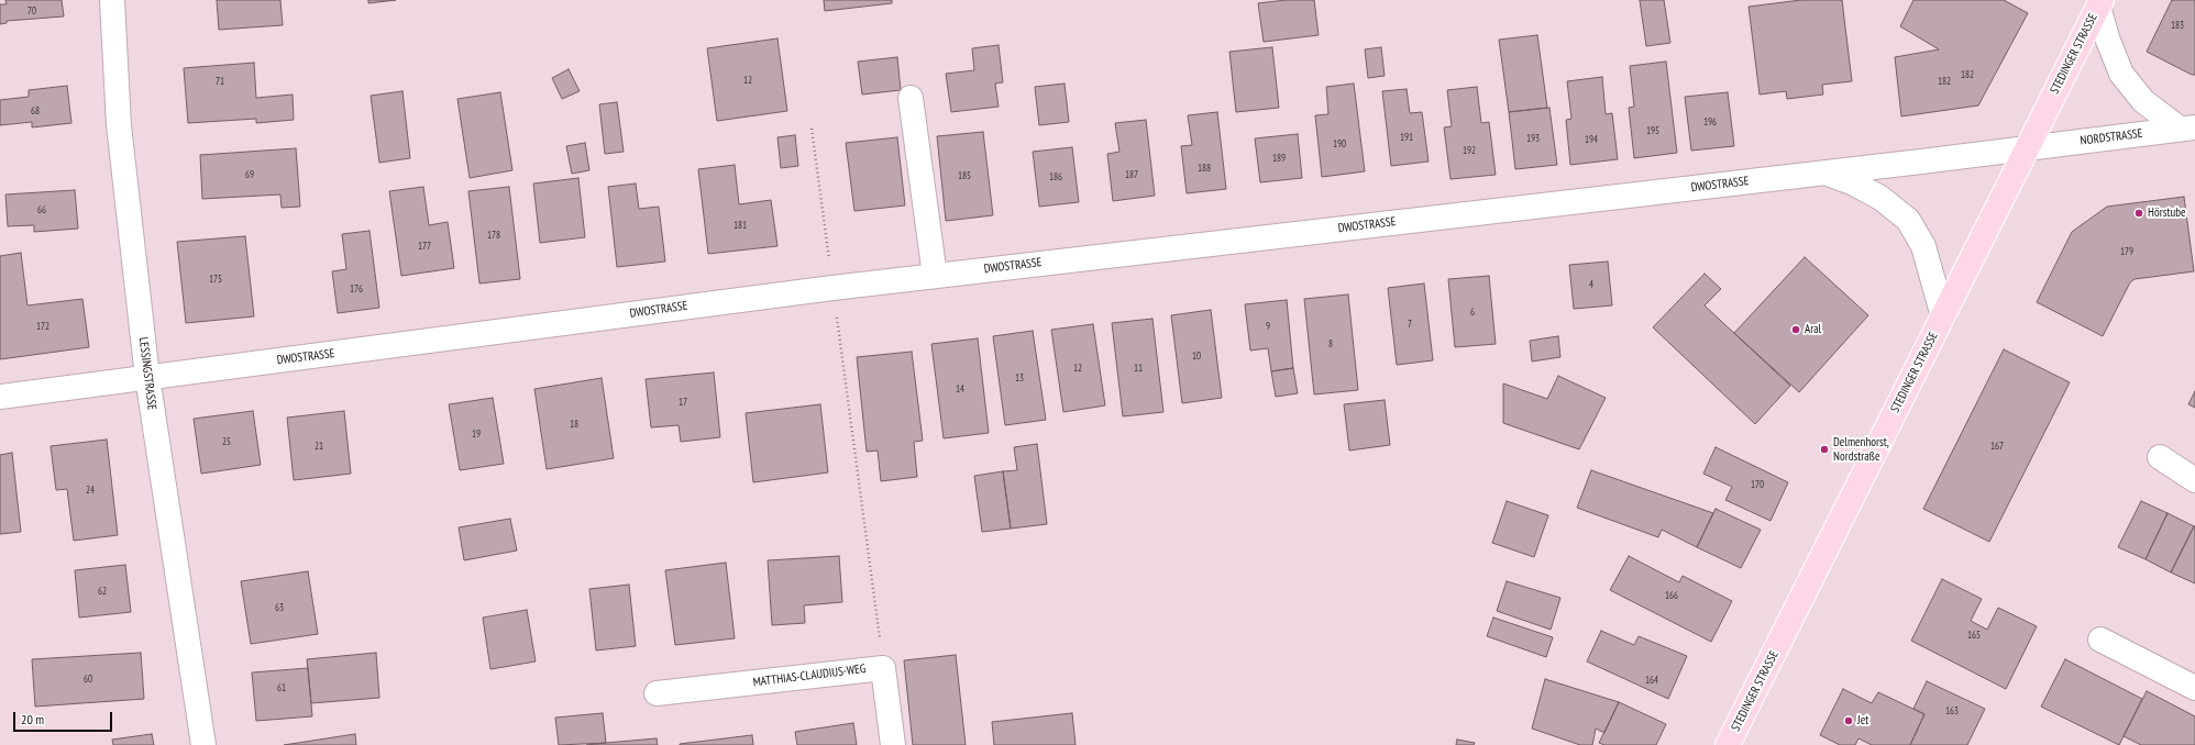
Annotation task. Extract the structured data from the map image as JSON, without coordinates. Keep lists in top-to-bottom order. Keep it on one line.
{"streets":{"main road":["STEDINGER STRASSE"],"street":["NORDSTRASSE","DWOSTRASSE","LESSINGSTRASSE","MATTHIAS-CLAUDIUS-WEG"]},"crossings":[["STEDINGER STRASSE","NORDSTRASSE"],["STEDINGER STRASSE","DWOSTRASSE"],["NORDSTRASSE","DWOSTRASSE"],["DWOSTRASSE","LESSINGSTRASSE"]],"places":["Hörstube","Aral","Delmenhorst, Nordstraße","Jet"],"house_numbers":["70","183","182","12","71","182","68","196","195","191","193","194","190","192","189","188","69","187","185","186","66","181","178","177","179","175","4","176","6","7","172","9","8","10","12","11","13","14","17","18","19","25","21","167","170","24","62","166","63","165","60","164","61","163"],"scale_bar":"20 m"}
